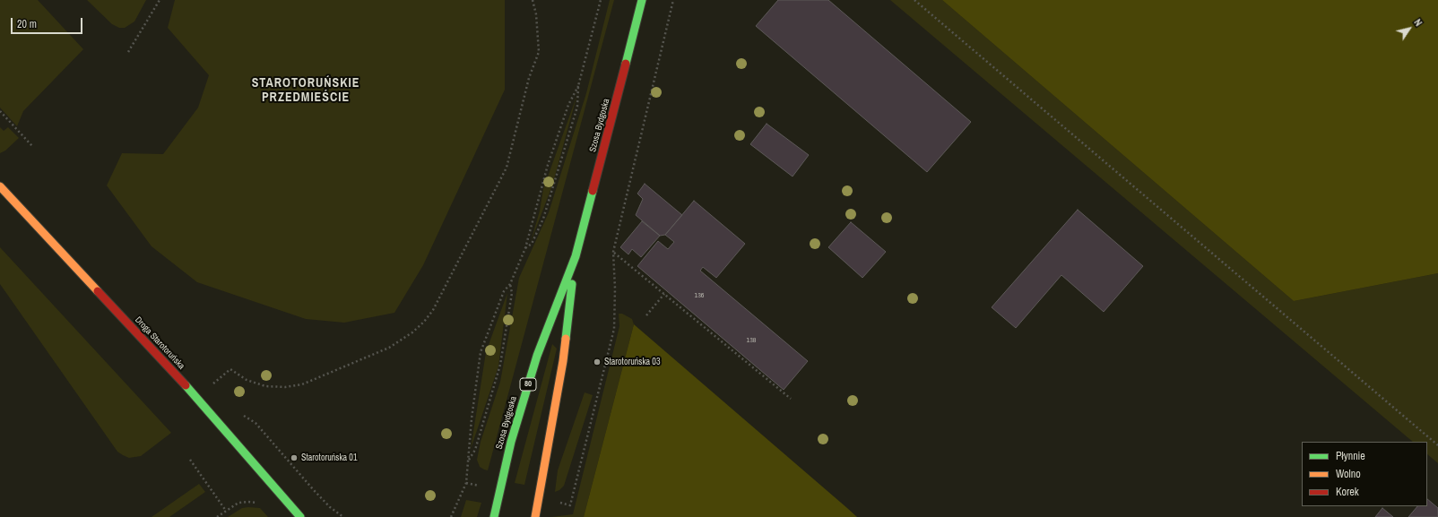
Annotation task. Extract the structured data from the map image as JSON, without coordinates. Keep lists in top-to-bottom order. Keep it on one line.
{"streets":{"main road":["Szosa Bydgoska","Droga Starotoruńska","80"]},"districts":["STAROTORUŃSKIE PRZEDMIEŚCIE"],"places":["Starotoruńska 03","Starotoruńska 01"],"house_numbers":["136","138"],"legend":["Płynnie","Wolno","Korek"],"scale_bar":"20 m","north":"top right"}
